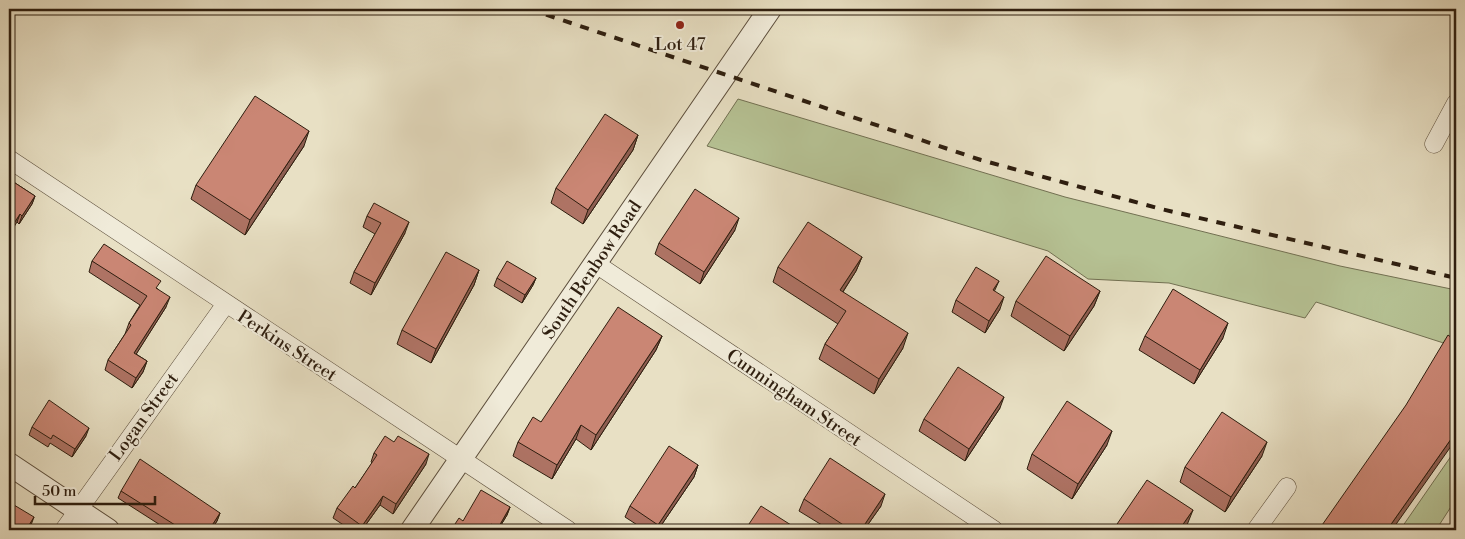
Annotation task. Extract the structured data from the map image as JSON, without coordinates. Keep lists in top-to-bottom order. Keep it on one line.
{"streets":{"street":["South Benbow Road","Perkins Street","Cunningham Street","Logan Street"]},"crossings":[["South Benbow Road","Perkins Street"],["South Benbow Road","Cunningham Street"],["Perkins Street","Logan Street"]],"places":["Lot 47"],"scale_bar":"50 m"}
